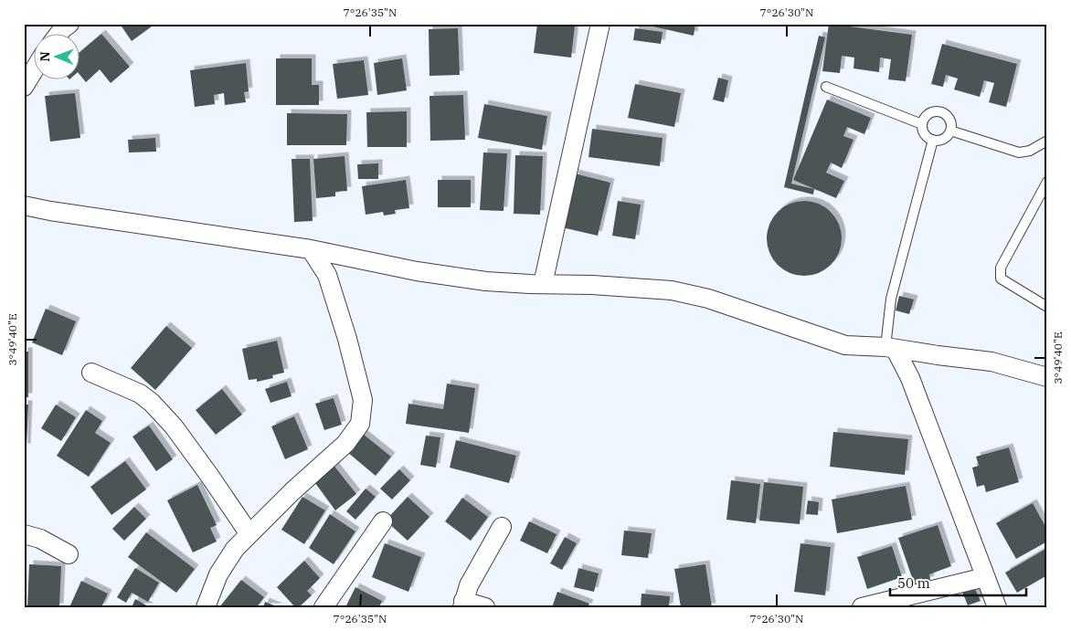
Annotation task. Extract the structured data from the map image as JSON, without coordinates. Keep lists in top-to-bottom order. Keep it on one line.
{"scale_bar":"50 m","north":"left","coordinates":["7°26'35\"N","7°26'30\"N","3°49'40\"E"]}
